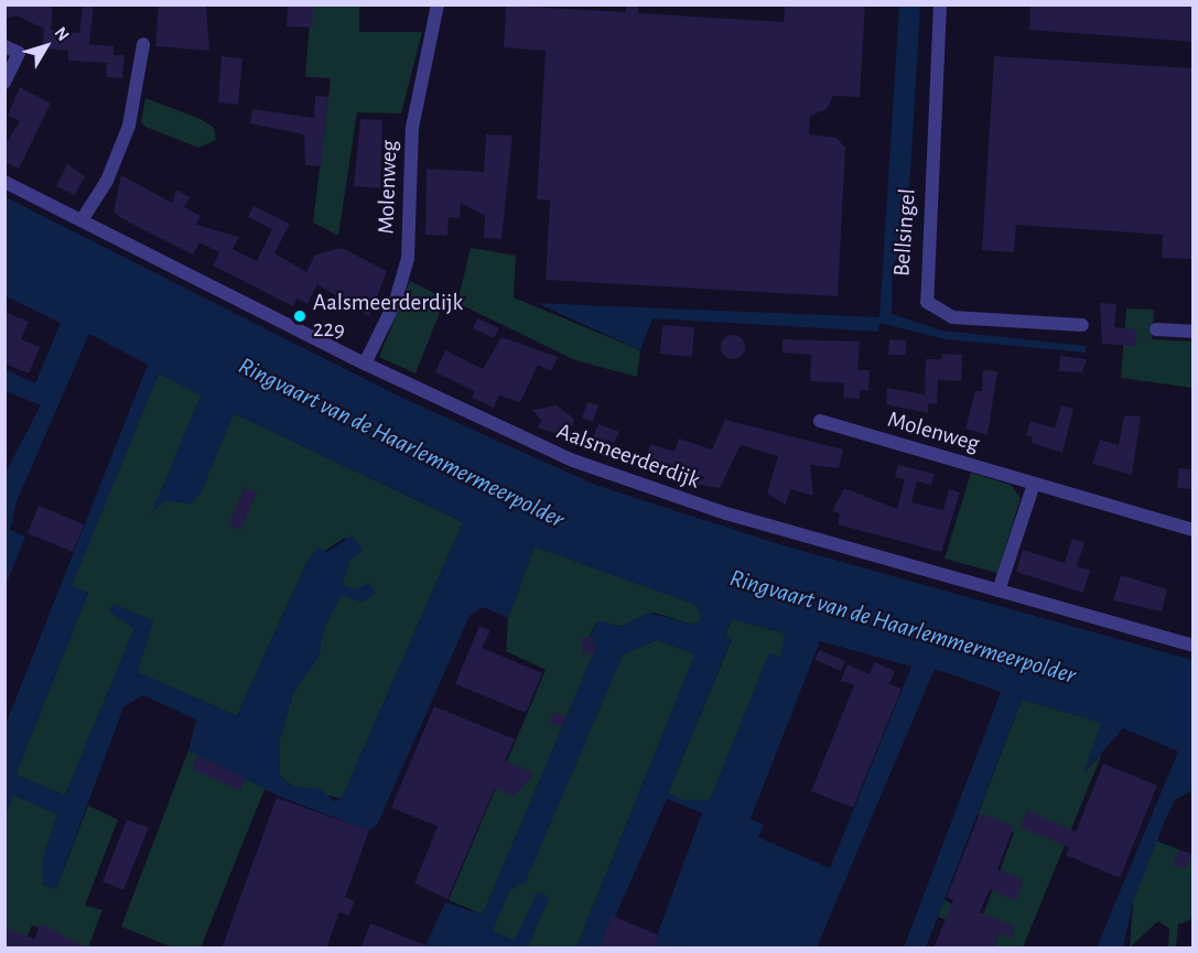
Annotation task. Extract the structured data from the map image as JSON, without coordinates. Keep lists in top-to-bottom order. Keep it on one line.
{"streets":{"street":["Molenweg","Bellsingel","Aalsmeerderdijk"]},"crossings":[["Molenweg","Aalsmeerderdijk"]],"water":["Ringvaart van de Haarlemmermeerpolder"],"places":["Aalsmeerderdijk 229"],"north":"top right"}
